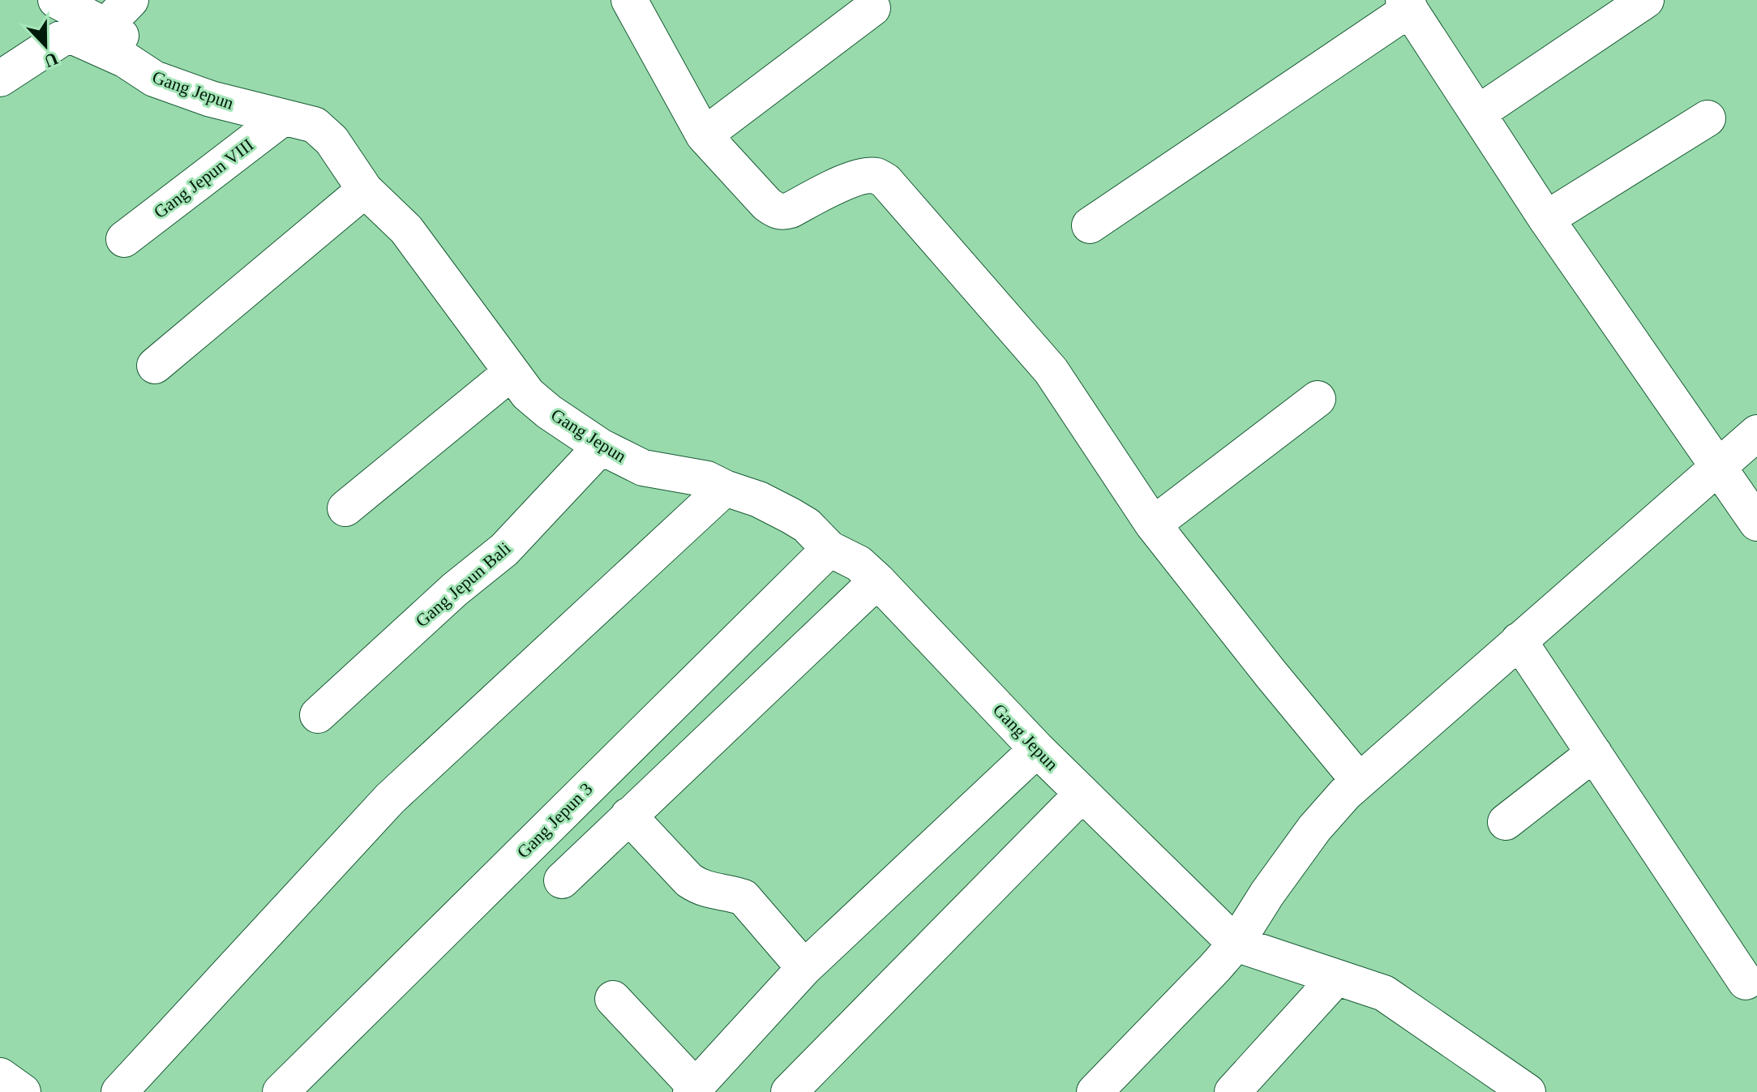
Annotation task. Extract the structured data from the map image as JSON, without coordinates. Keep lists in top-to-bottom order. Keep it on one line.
{"streets":{"street":["Gang Jepun","Gang Jepun VIII","Gang Jepun Bali","Gang Jepun 3"]},"crossings":[["Gang Jepun","Gang Jepun VIII"],["Gang Jepun","Gang Jepun Bali"],["Gang Jepun","Gang Jepun 3"]],"north":"bottom"}
